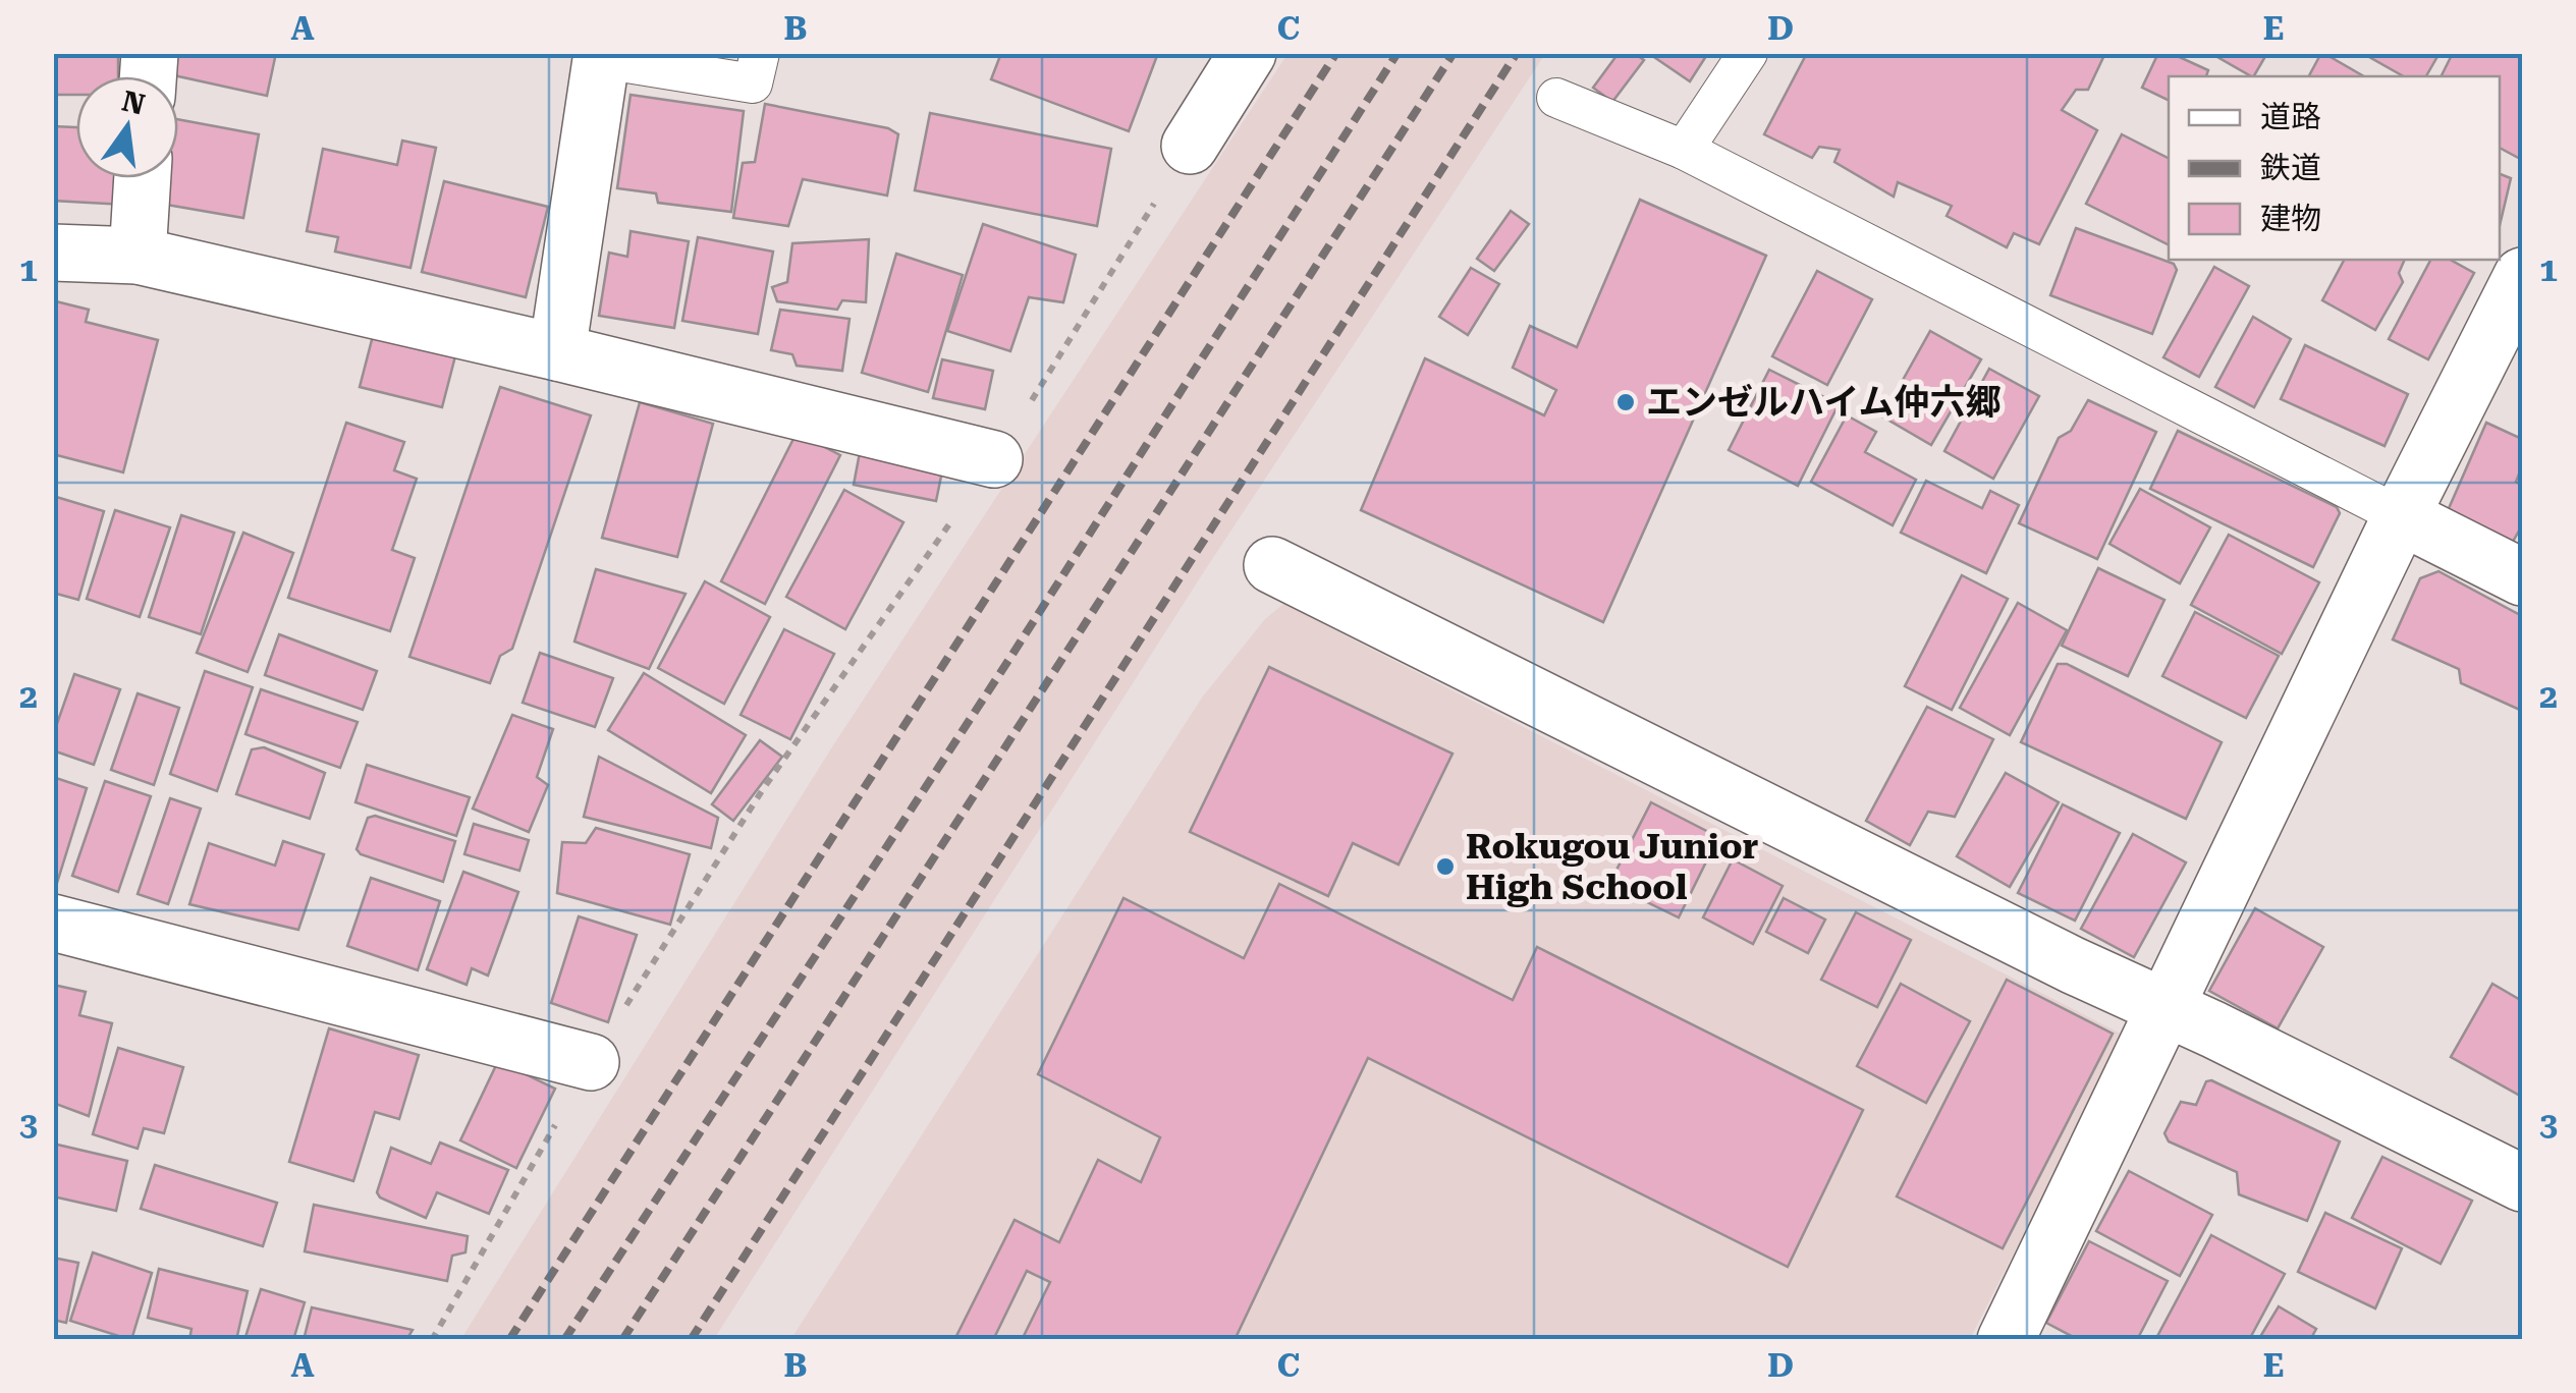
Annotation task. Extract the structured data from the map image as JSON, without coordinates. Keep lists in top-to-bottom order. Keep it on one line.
{"places":["エンゼルハイム仲六郷","Rokugou Junior High School"],"legend":["道路","鉄道","建物"],"north":"top","grid":{"columns":["A","B","C","D","E"],"rows":["1","2","3"]}}
